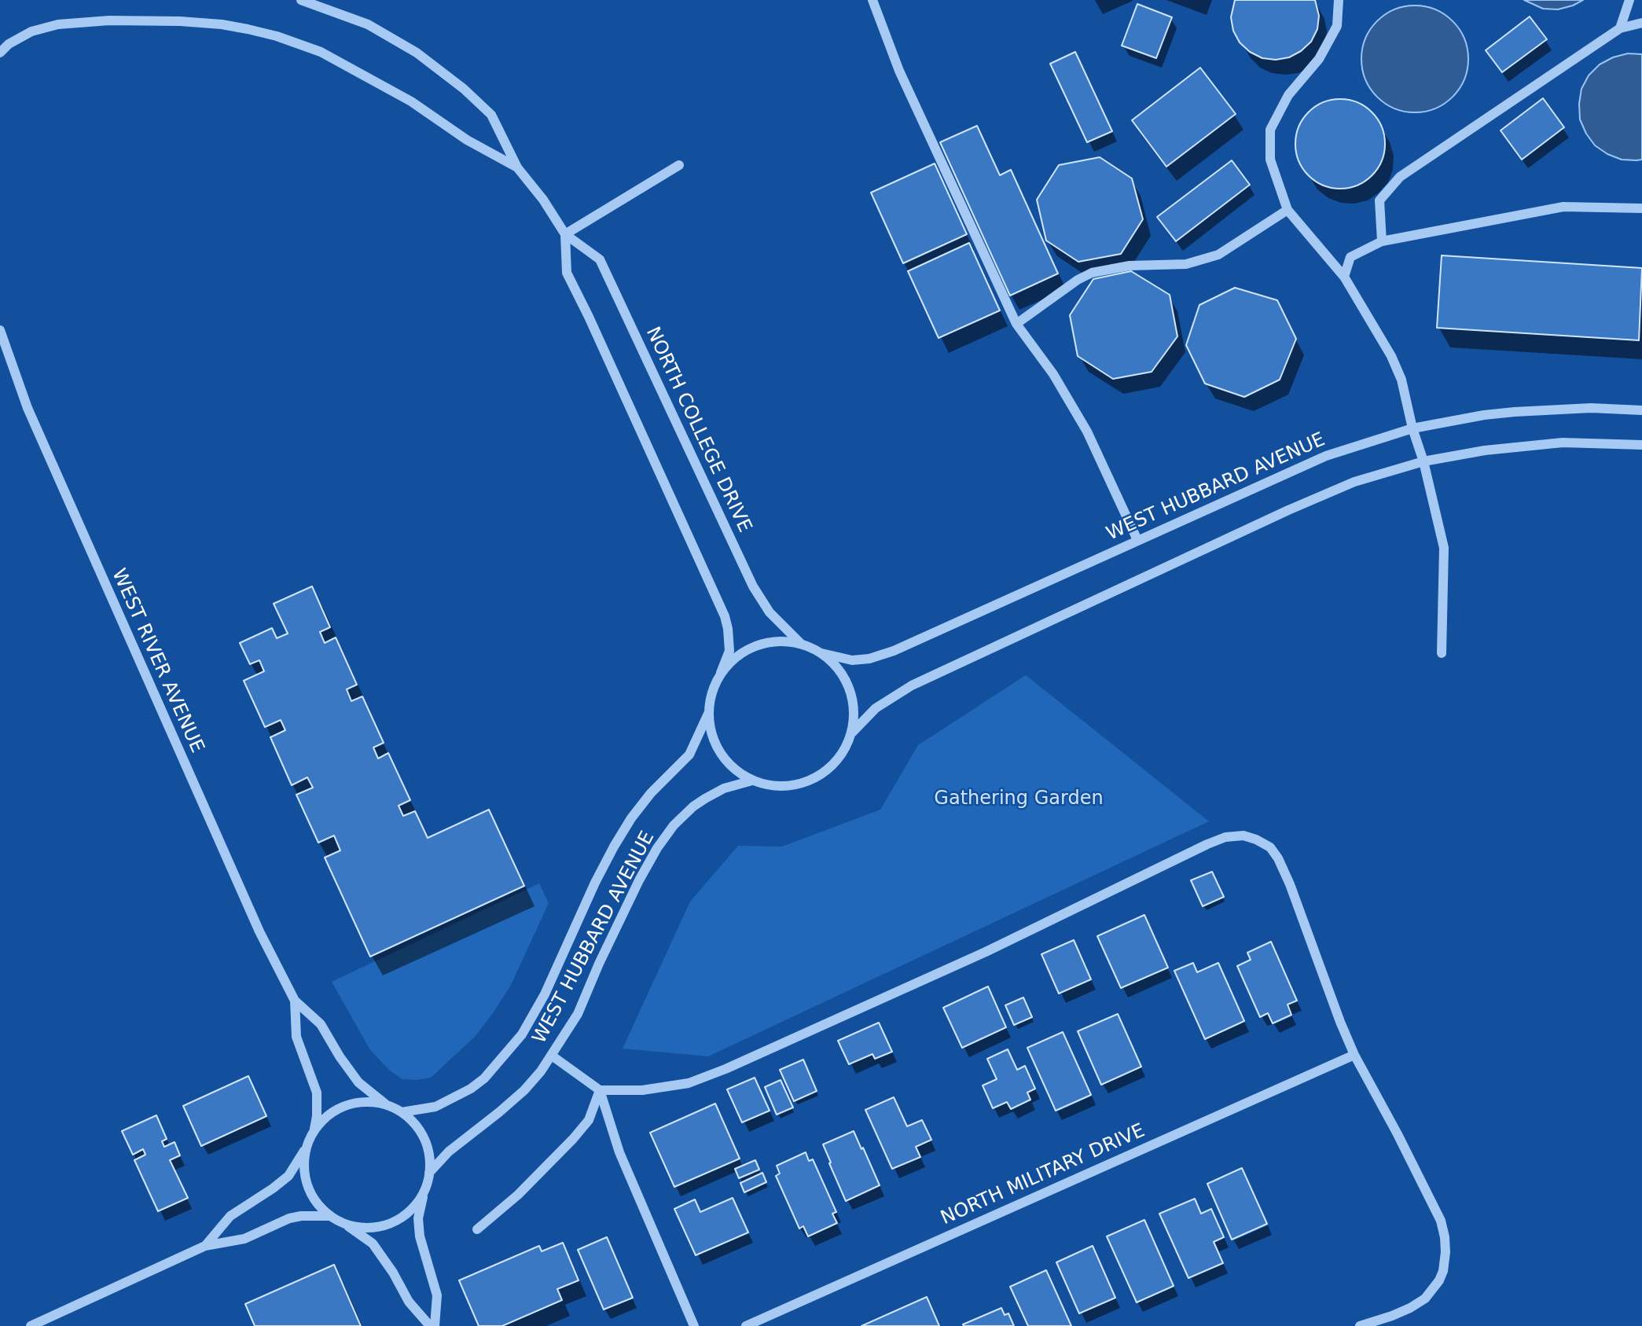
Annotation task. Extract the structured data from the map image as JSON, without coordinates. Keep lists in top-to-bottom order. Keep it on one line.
{"streets":{"street":["NORTH COLLEGE DRIVE","WEST HUBBARD AVENUE","WEST RIVER AVENUE","NORTH MILITARY DRIVE"]},"crossings":[["NORTH COLLEGE DRIVE","WEST HUBBARD AVENUE"],["WEST HUBBARD AVENUE","WEST RIVER AVENUE"]],"parks":["Gathering Garden"]}
